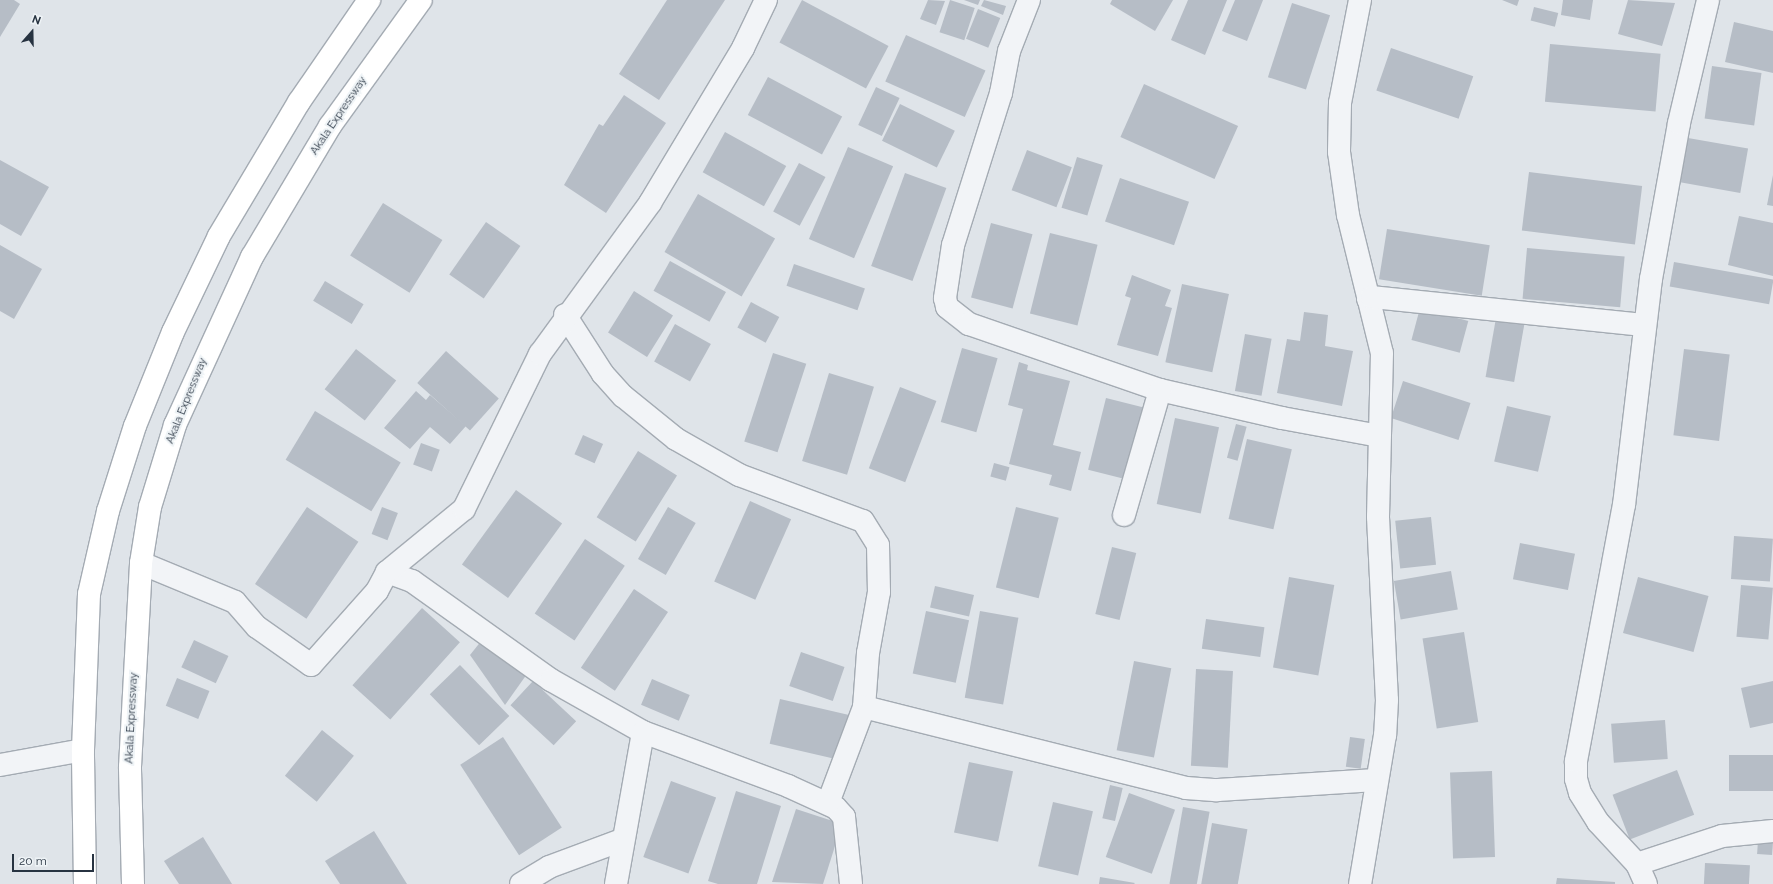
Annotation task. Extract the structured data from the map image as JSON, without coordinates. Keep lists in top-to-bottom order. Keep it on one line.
{"streets":{"main road":["Akala Expressway"]},"scale_bar":"20 m","north":"top"}
